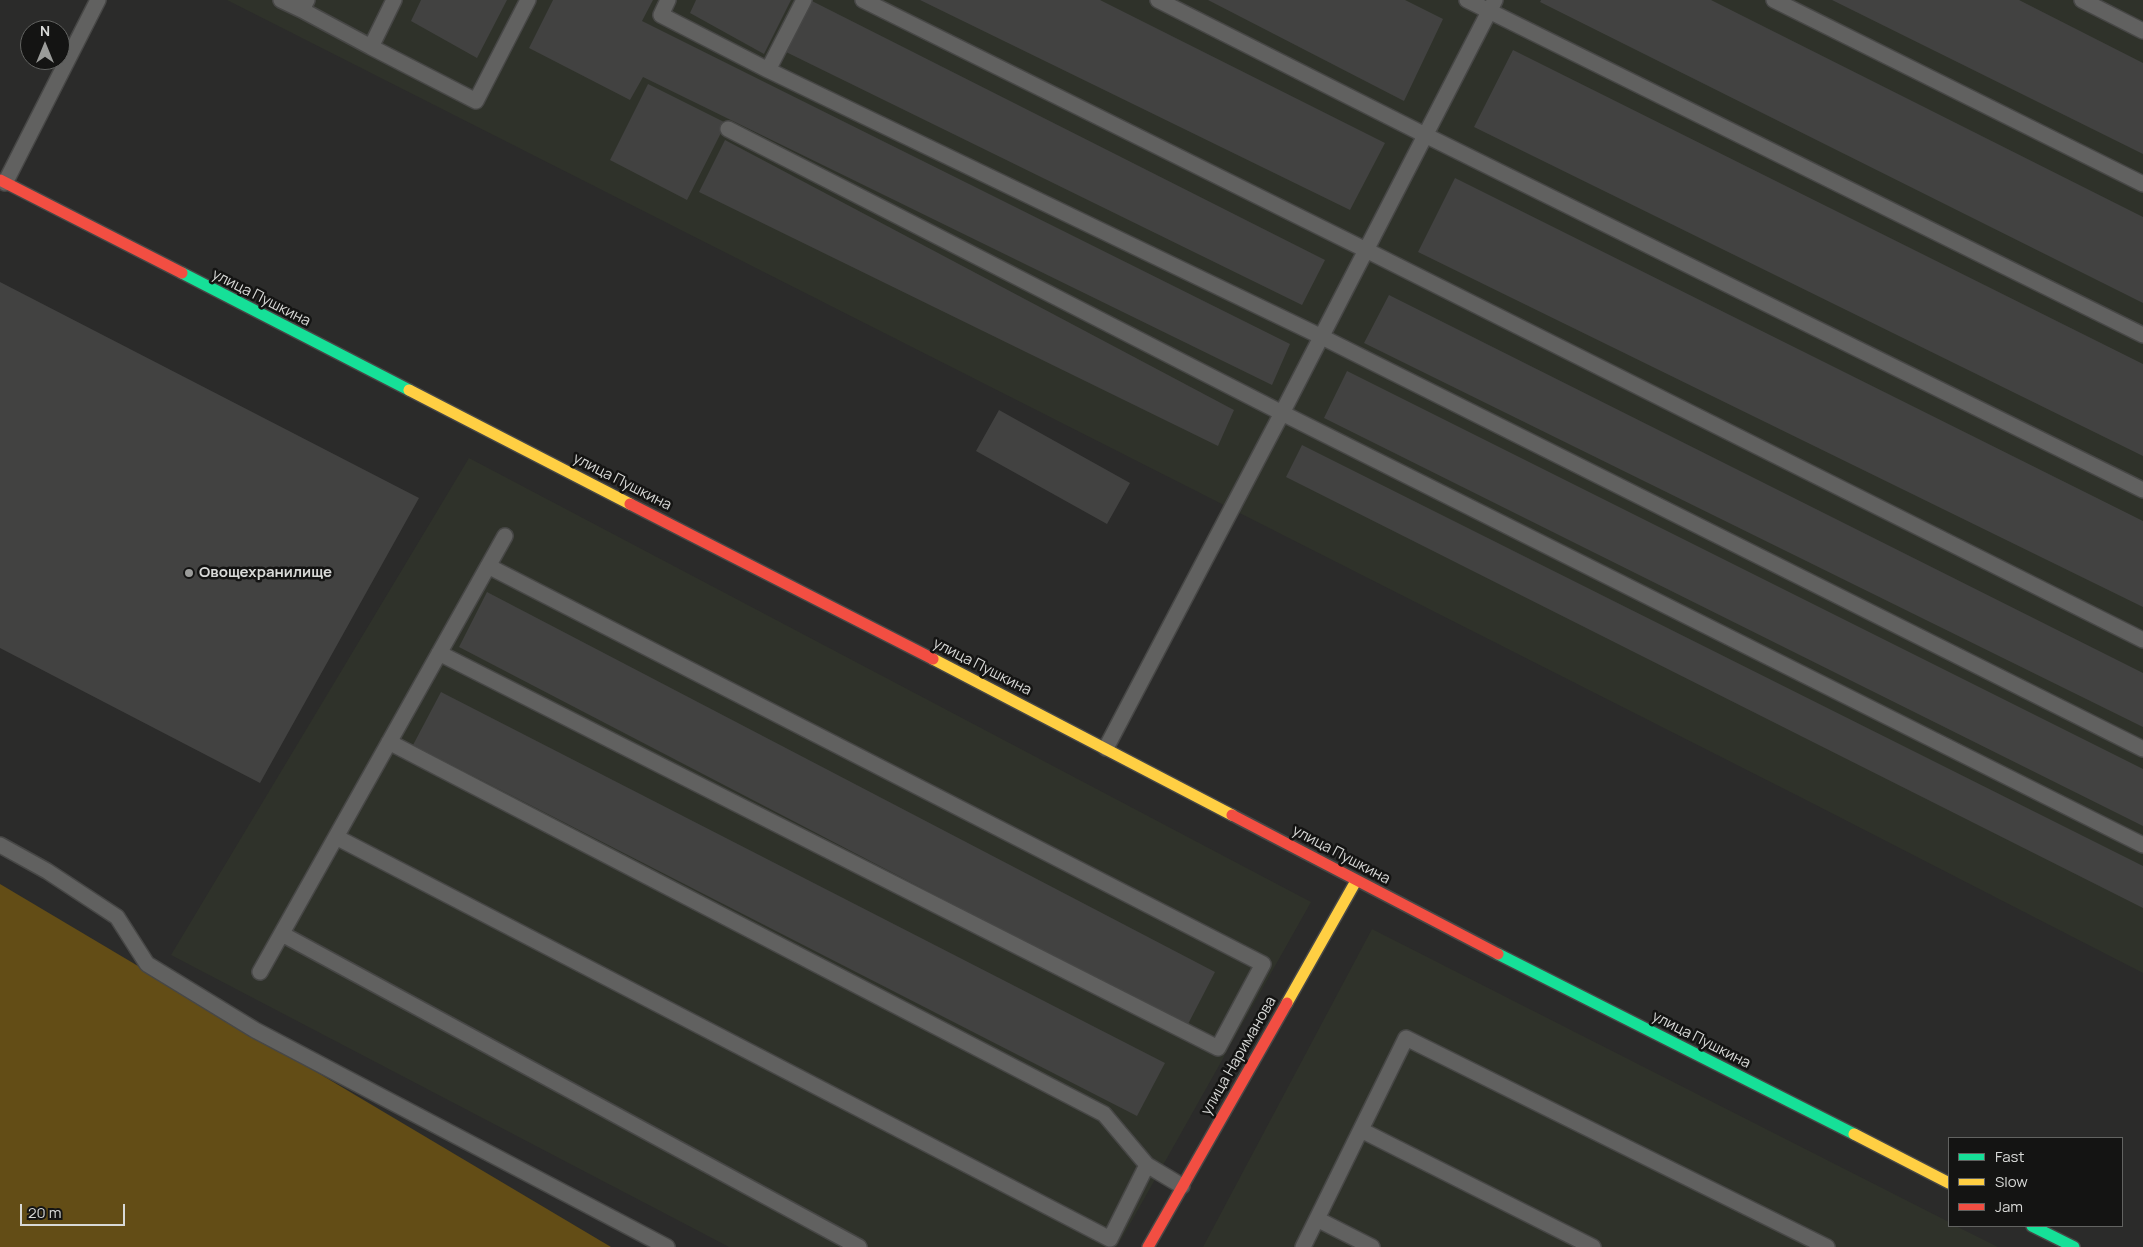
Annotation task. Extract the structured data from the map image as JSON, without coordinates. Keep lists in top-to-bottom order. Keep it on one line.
{"streets":{"main road":["улица Пушкина","улица Нариманова"]},"crossings":[["улица Пушкина","улица Нариманова"]],"places":["Овощехранилище"],"legend":["Fast","Slow","Jam"],"scale_bar":"20 m","north":"top"}
